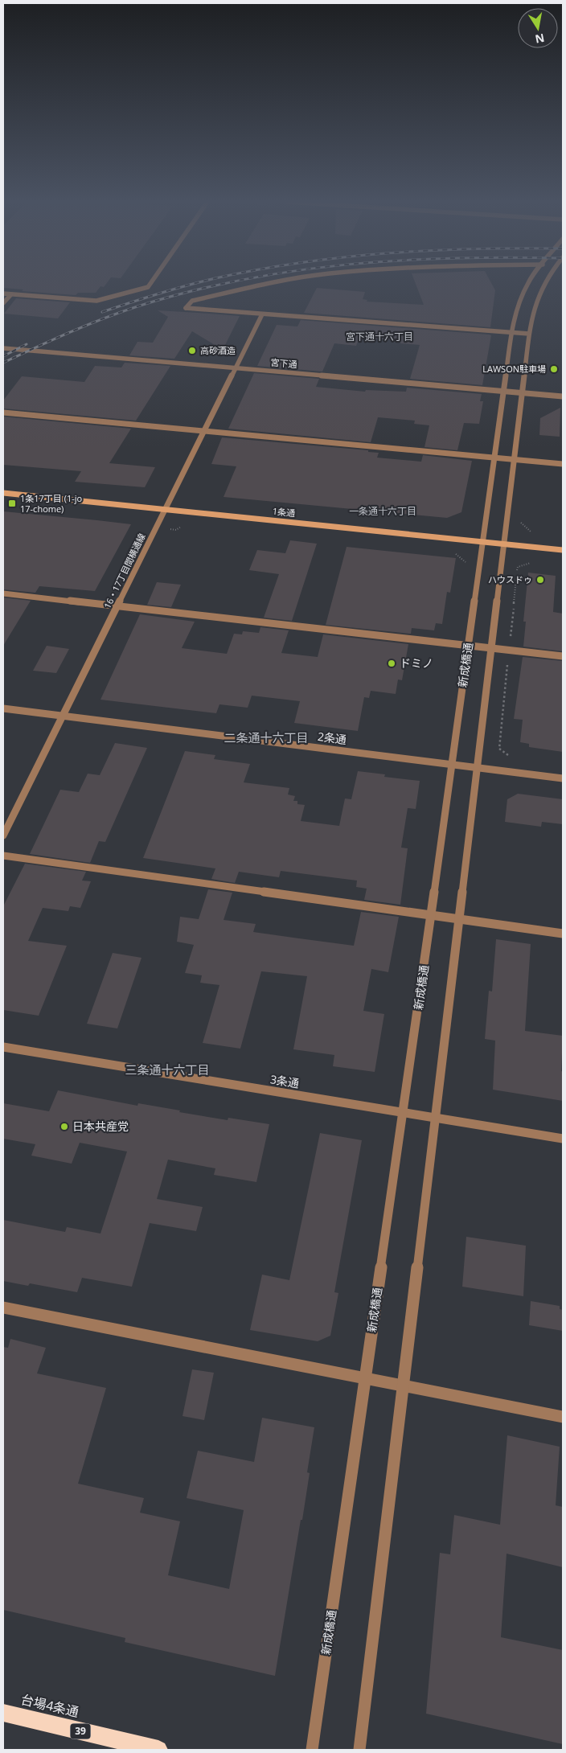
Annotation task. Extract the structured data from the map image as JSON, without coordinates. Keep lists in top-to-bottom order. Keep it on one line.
{"streets":{"highway":["台場4条通","39"],"main road":["1条通"],"street":["宮下通","16・17丁目間横通線","新成橋通","2条通","3条通"]},"crossings":[["宮下通","16・17丁目間横通線"],["宮下通","新成橋通"],["1条通","16・17丁目間横通線"],["1条通","新成橋通"],["16・17丁目間横通線","2条通"],["新成橋通","2条通"],["新成橋通","3条通"]],"districts":["宮下通十六丁目","一条通十六丁目","二条通十六丁目","三条通十六丁目"],"places":{"other":["高砂酒造","LAWSON駐車場","ハウスドゥ","ドミノ","日本共産党"],"transit":["1条17丁目 (1-jo 17-chome)"]},"north":"bottom"}
